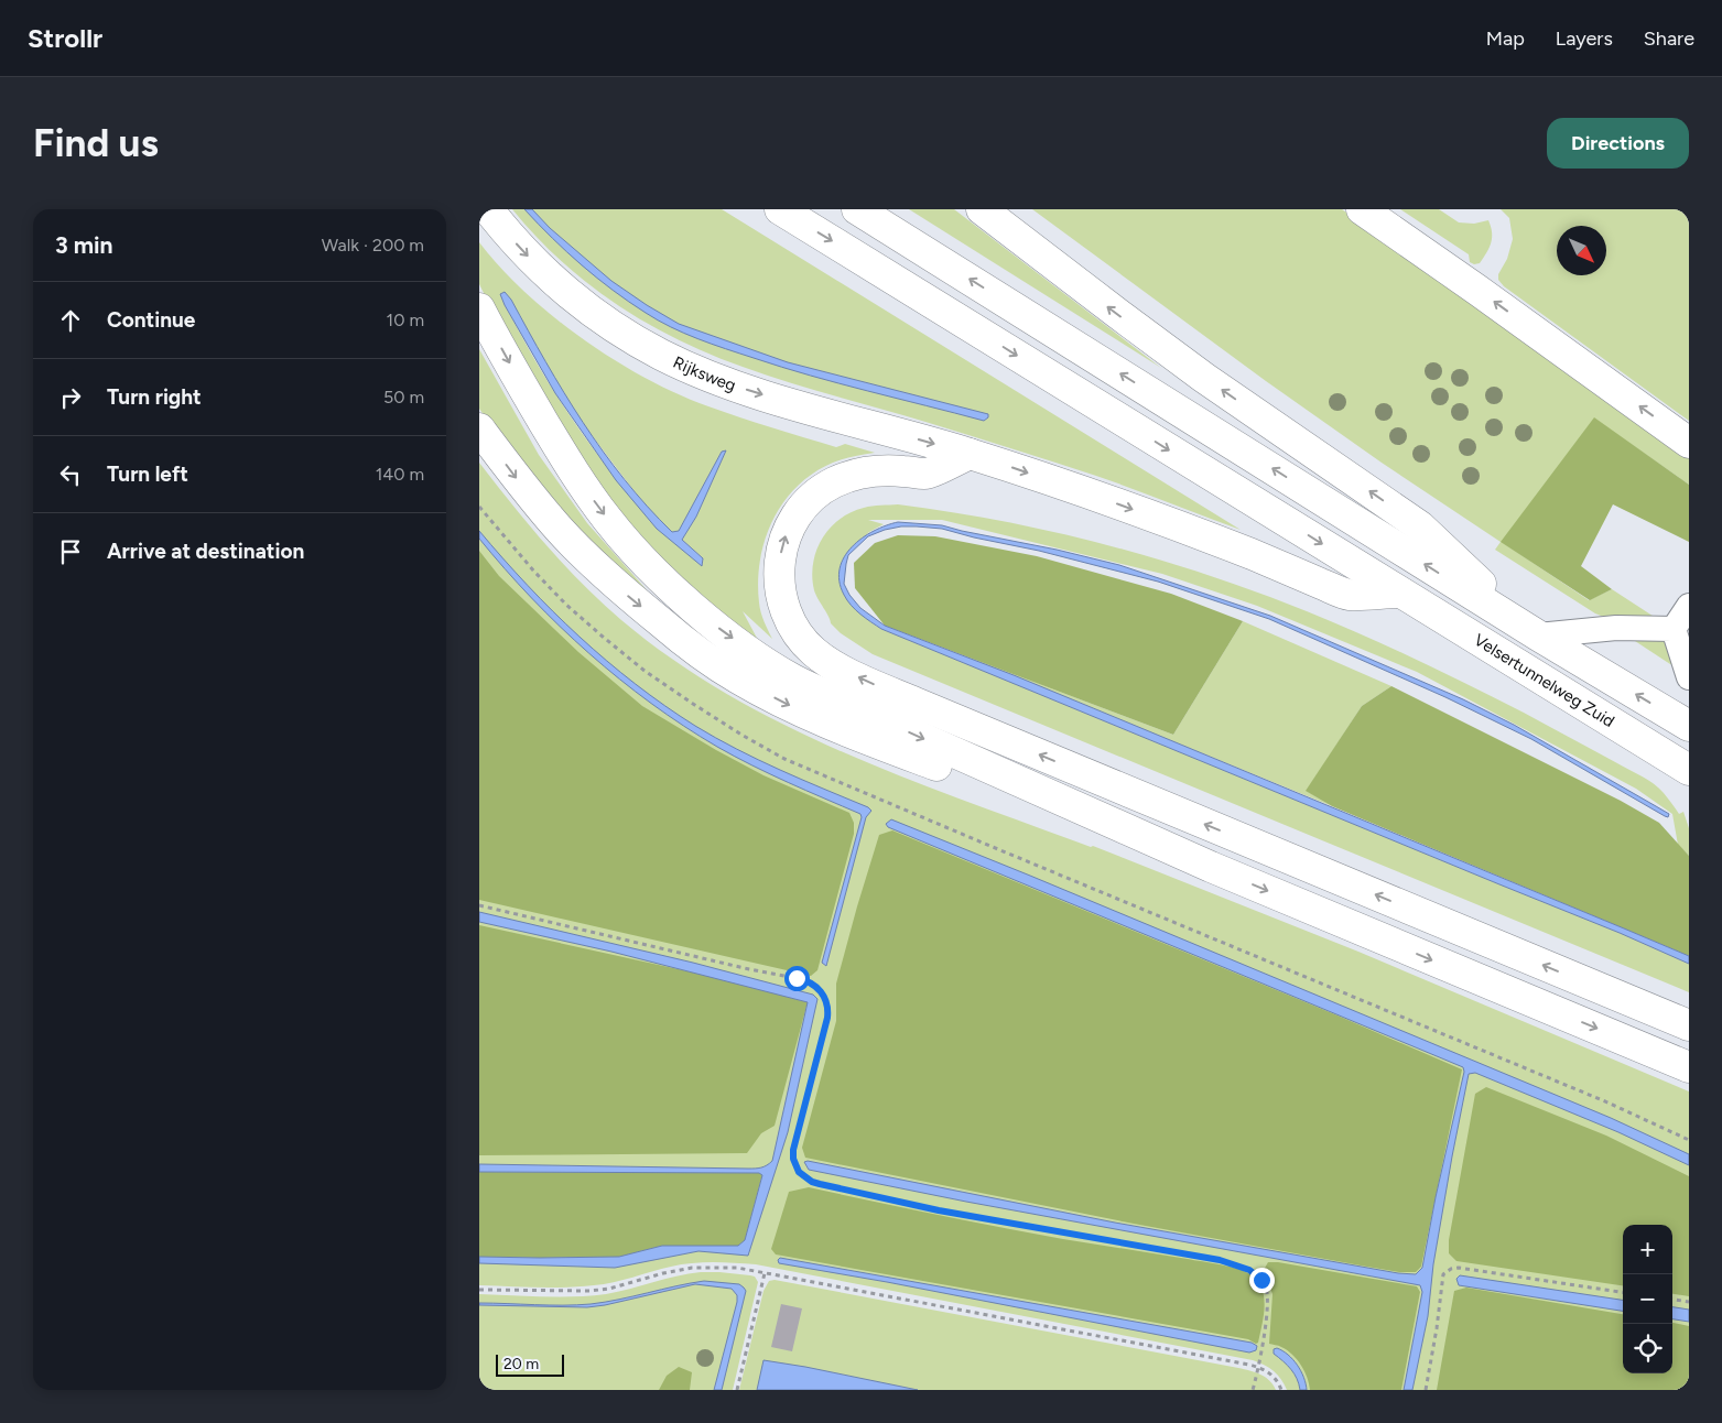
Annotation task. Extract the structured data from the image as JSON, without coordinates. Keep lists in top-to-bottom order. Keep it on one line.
{"streets":{"highway":["Rijksweg","Velsertunnelweg Zuid"]},"crossings":[["Rijksweg","Velsertunnelweg Zuid"]],"scale_bar":"20 m","north":"bottom right","page":{"header":"Strollr","nav":["Map","Layers","Share"],"buttons":"Directions","title":"Find us","heading":["3 min","Walk · 200 m"],"list":[["Continue","10 m"],["Turn right","50 m"],["Turn left","140 m"],"Arrive at destination"],"map_buttons":["+","−"],"scale":"20 m"}}
